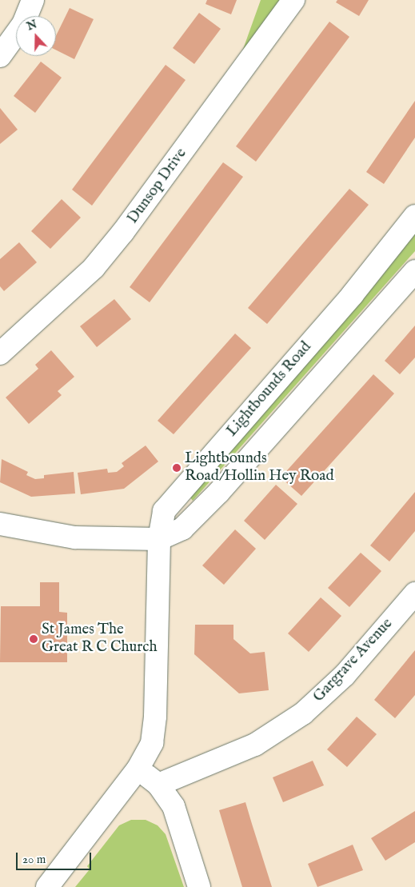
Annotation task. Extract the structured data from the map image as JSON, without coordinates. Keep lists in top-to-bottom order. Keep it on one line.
{"streets":{"street":["Dunsop Drive","Lightbounds Road","Gargrave Avenue"]},"places":["Lightbounds Road/Hollin Hey Road","St James The Great R C Church"],"scale_bar":"20 m","north":"top"}
